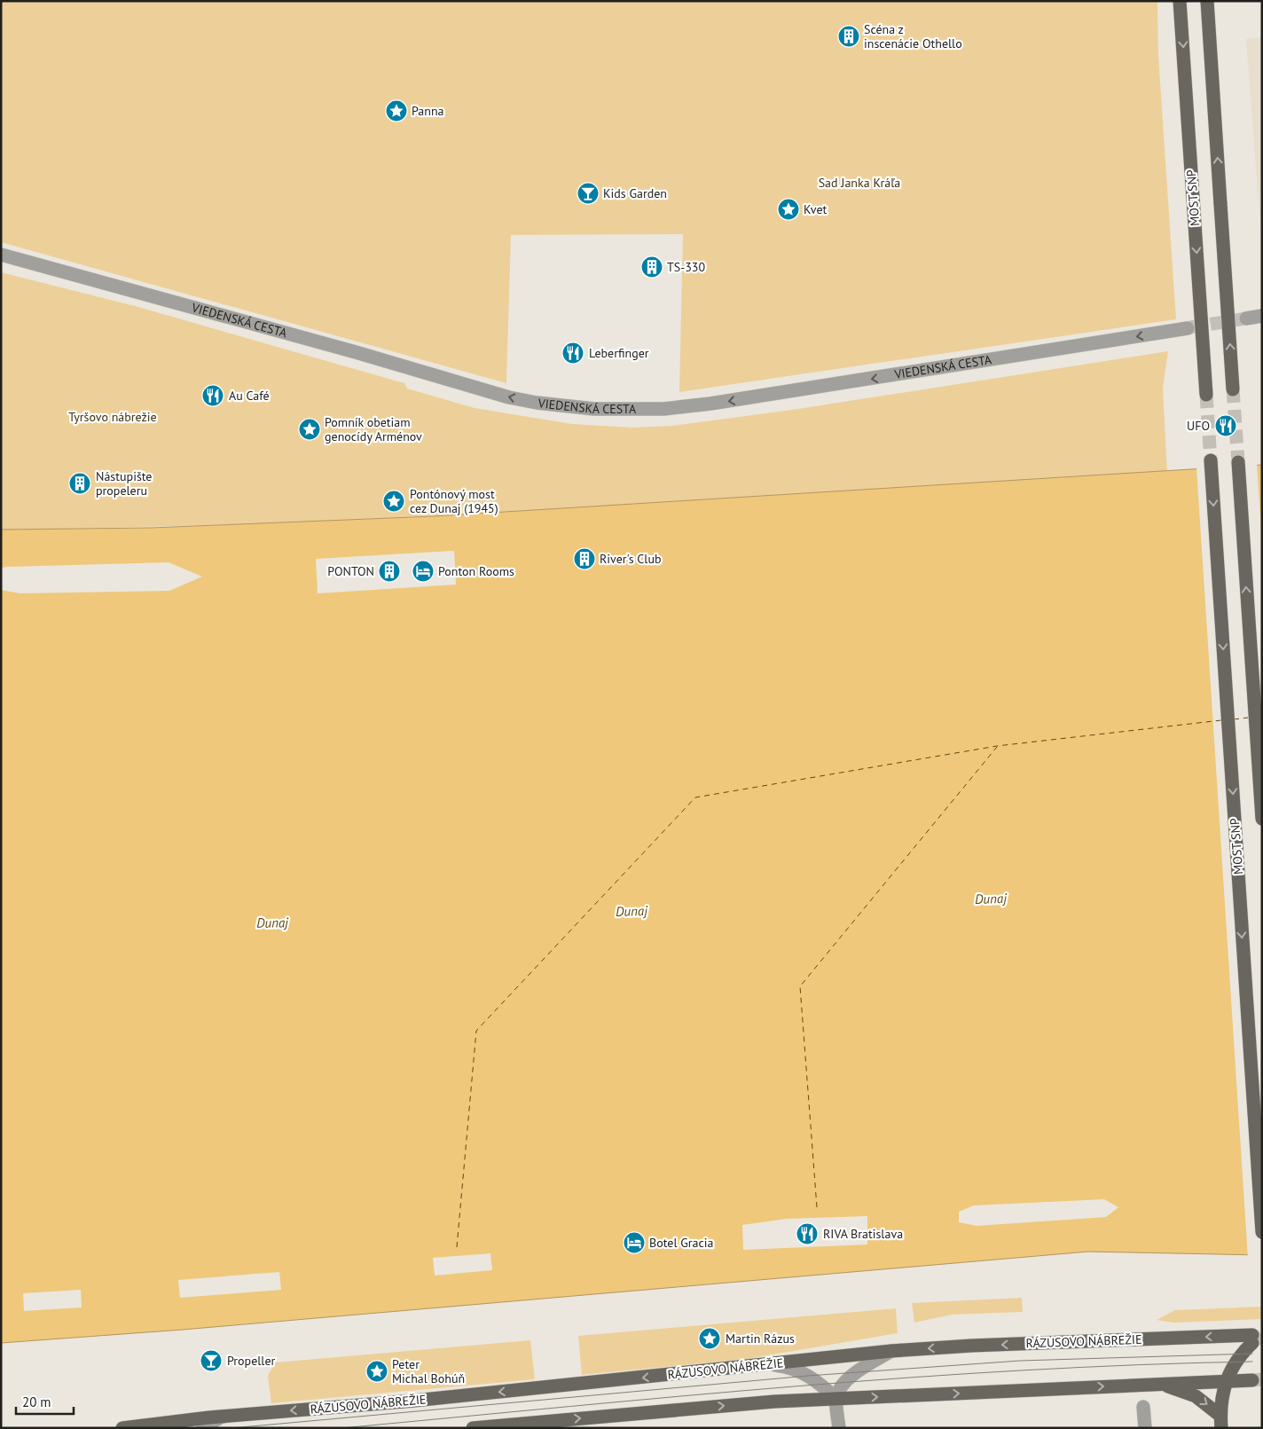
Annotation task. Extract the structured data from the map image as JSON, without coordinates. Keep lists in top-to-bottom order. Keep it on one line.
{"streets":{"main road":["MOST SNP","RÁZUSOVO NÁBREŽIE"],"street":["VIEDENSKÁ CESTA"]},"one_way":["VIEDENSKÁ CESTA"],"water":["Dunaj"],"parks":["Sad Janka Kráľa","Tyršovo nábrežie"],"places":{"building":["Scéna z inscenácie Othello","TS-330","Nástupište propeleru","River's Club","PONTON"],"place":["Panna","Kvet","Pomník obetiam genocídy Arménov","Pontónový most cez Dunaj (1945)","Martin Rázus","Peter Michal Bohúň"],"bar":["Kids Garden","Propeller"],"restaurant":["Leberfinger","Au Café","UFO","RIVA Bratislava"],"hotel":["Ponton Rooms","Botel Gracia"]},"scale_bar":"20 m"}
